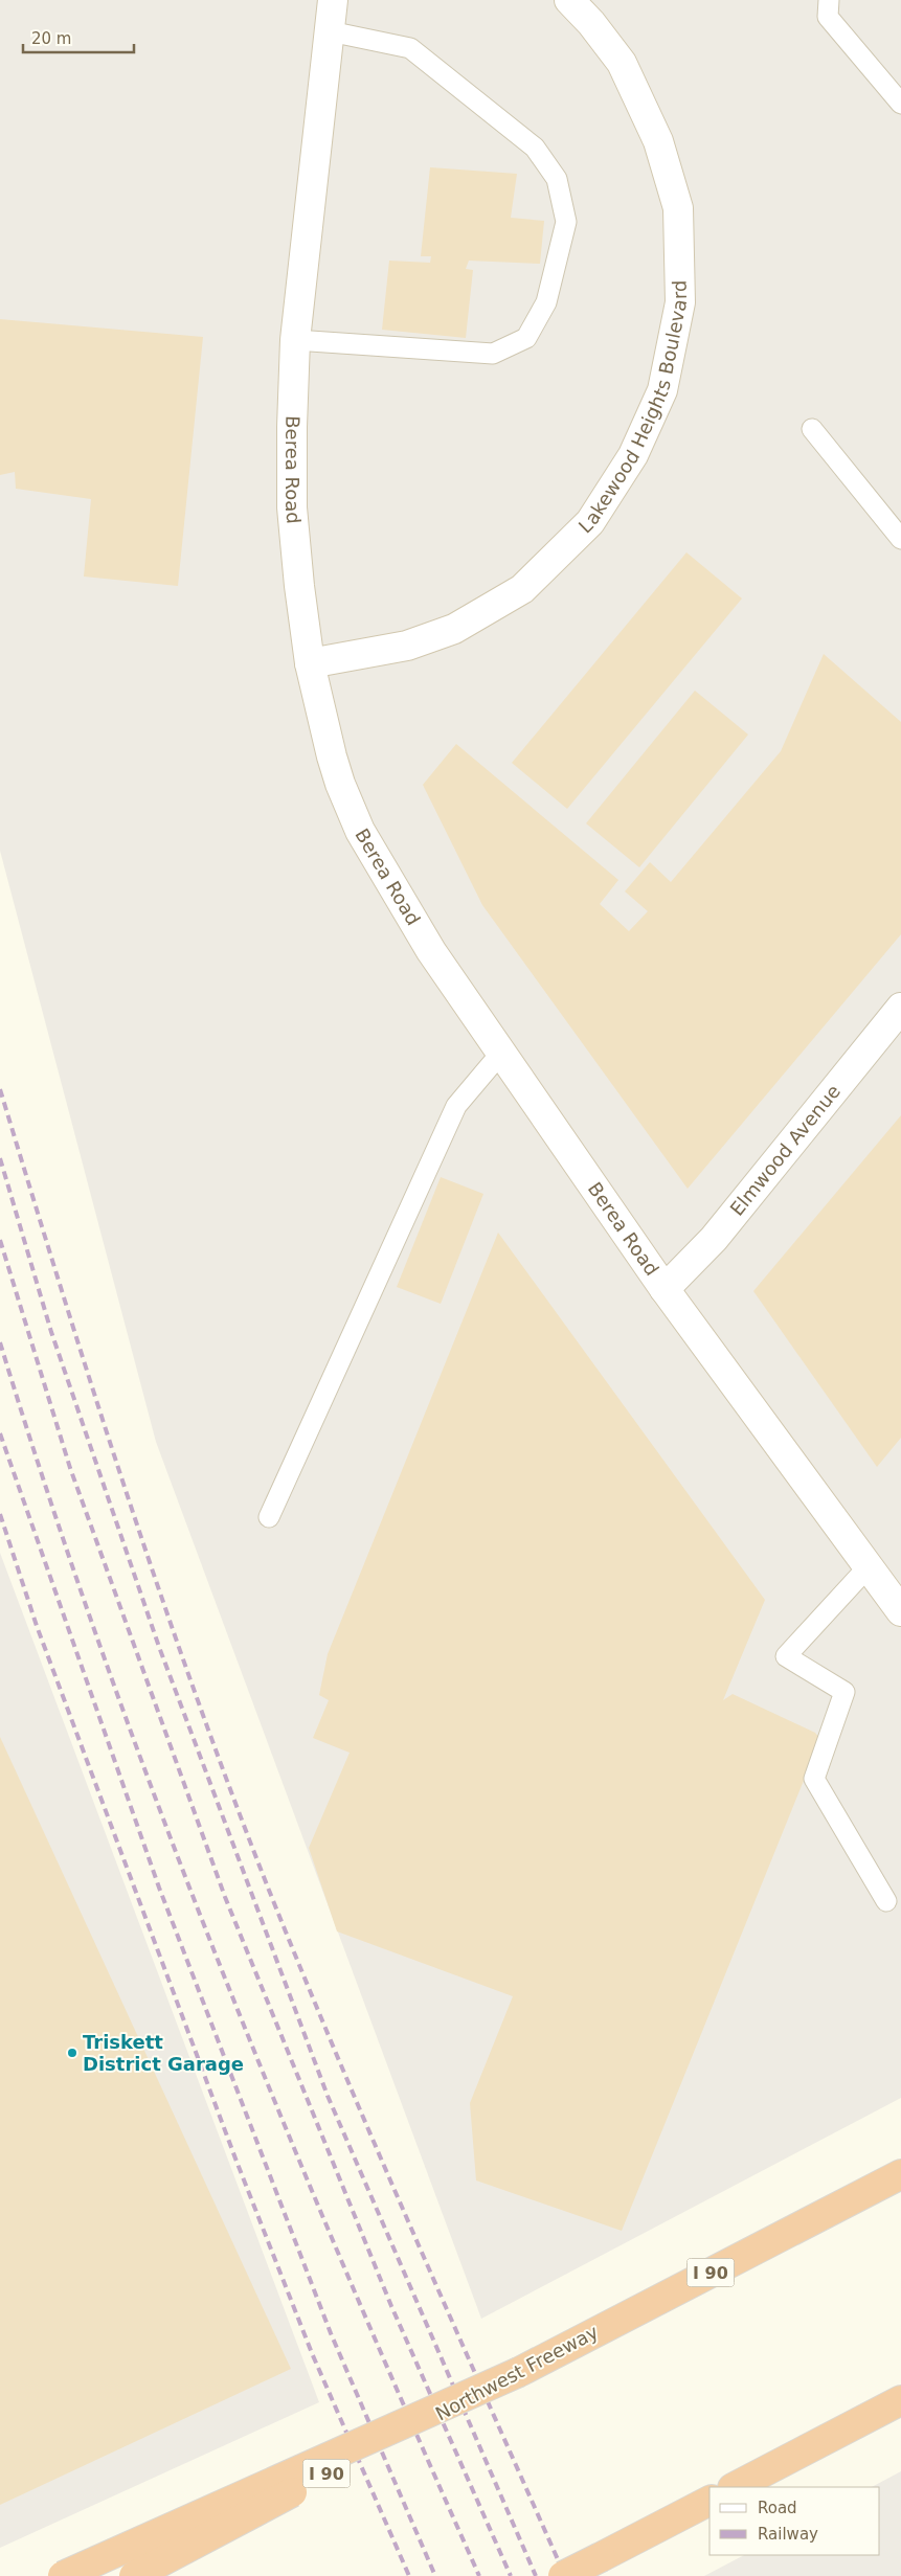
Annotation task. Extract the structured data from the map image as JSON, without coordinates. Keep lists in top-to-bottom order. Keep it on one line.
{"streets":{"highway":["I 90","Northwest Freeway"],"main road":["Lakewood Heights Boulevard","Berea Road","Elmwood Avenue"]},"crossings":[["Lakewood Heights Boulevard","Berea Road"],["Berea Road","Elmwood Avenue"]],"places":["Triskett District Garage"],"legend":["Road","Railway"],"scale_bar":"20 m"}
